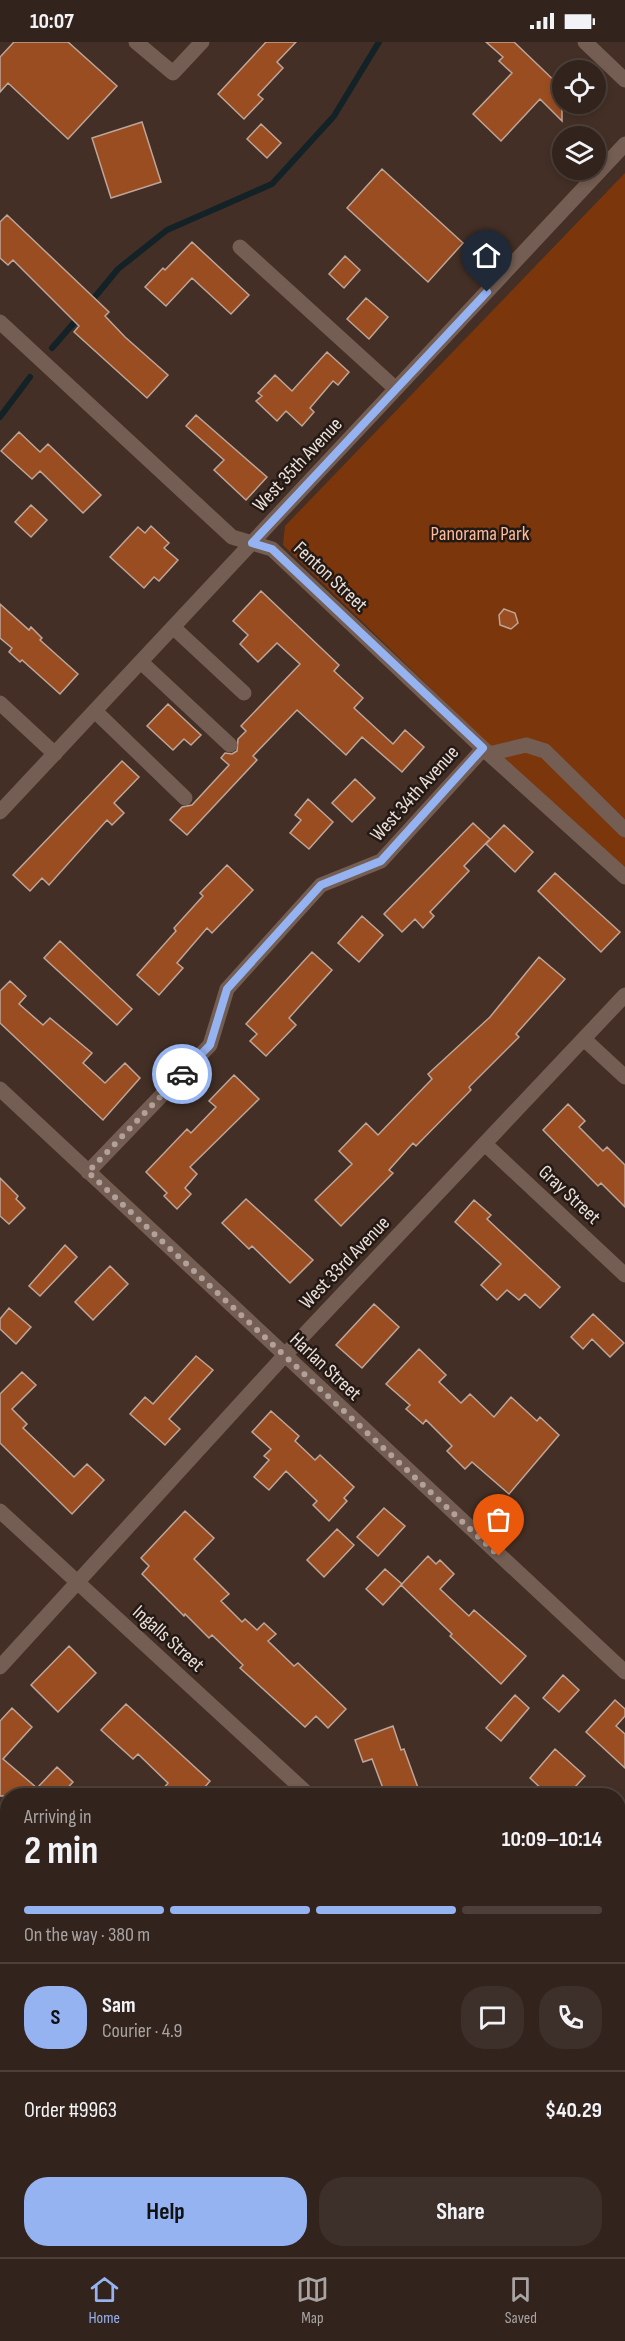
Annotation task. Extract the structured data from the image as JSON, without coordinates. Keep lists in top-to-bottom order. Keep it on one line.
{"streets":{"street":["West 35th Avenue","Fenton Street","West 34th Avenue","Gray Street","West 33rd Avenue","Harlan Street","Ingalls Street"]},"crossings":[["West 35th Avenue","Fenton Street"],["Fenton Street","West 34th Avenue"],["West 34th Avenue","Harlan Street"],["Gray Street","West 33rd Avenue"],["West 33rd Avenue","Harlan Street"],["West 33rd Avenue","Ingalls Street"]],"parks":["Panorama Park"],"page":{"status":"10:07","heading":["2 min","Arriving in","10:09–10:14"],"panel":["Sam","Courier · 4.9","Order #9963","$40.29"],"bar":"On the way · 380 m","round":"S","buttons":["Help","Share"],"tabs":["Home","Map","Saved"]}}
